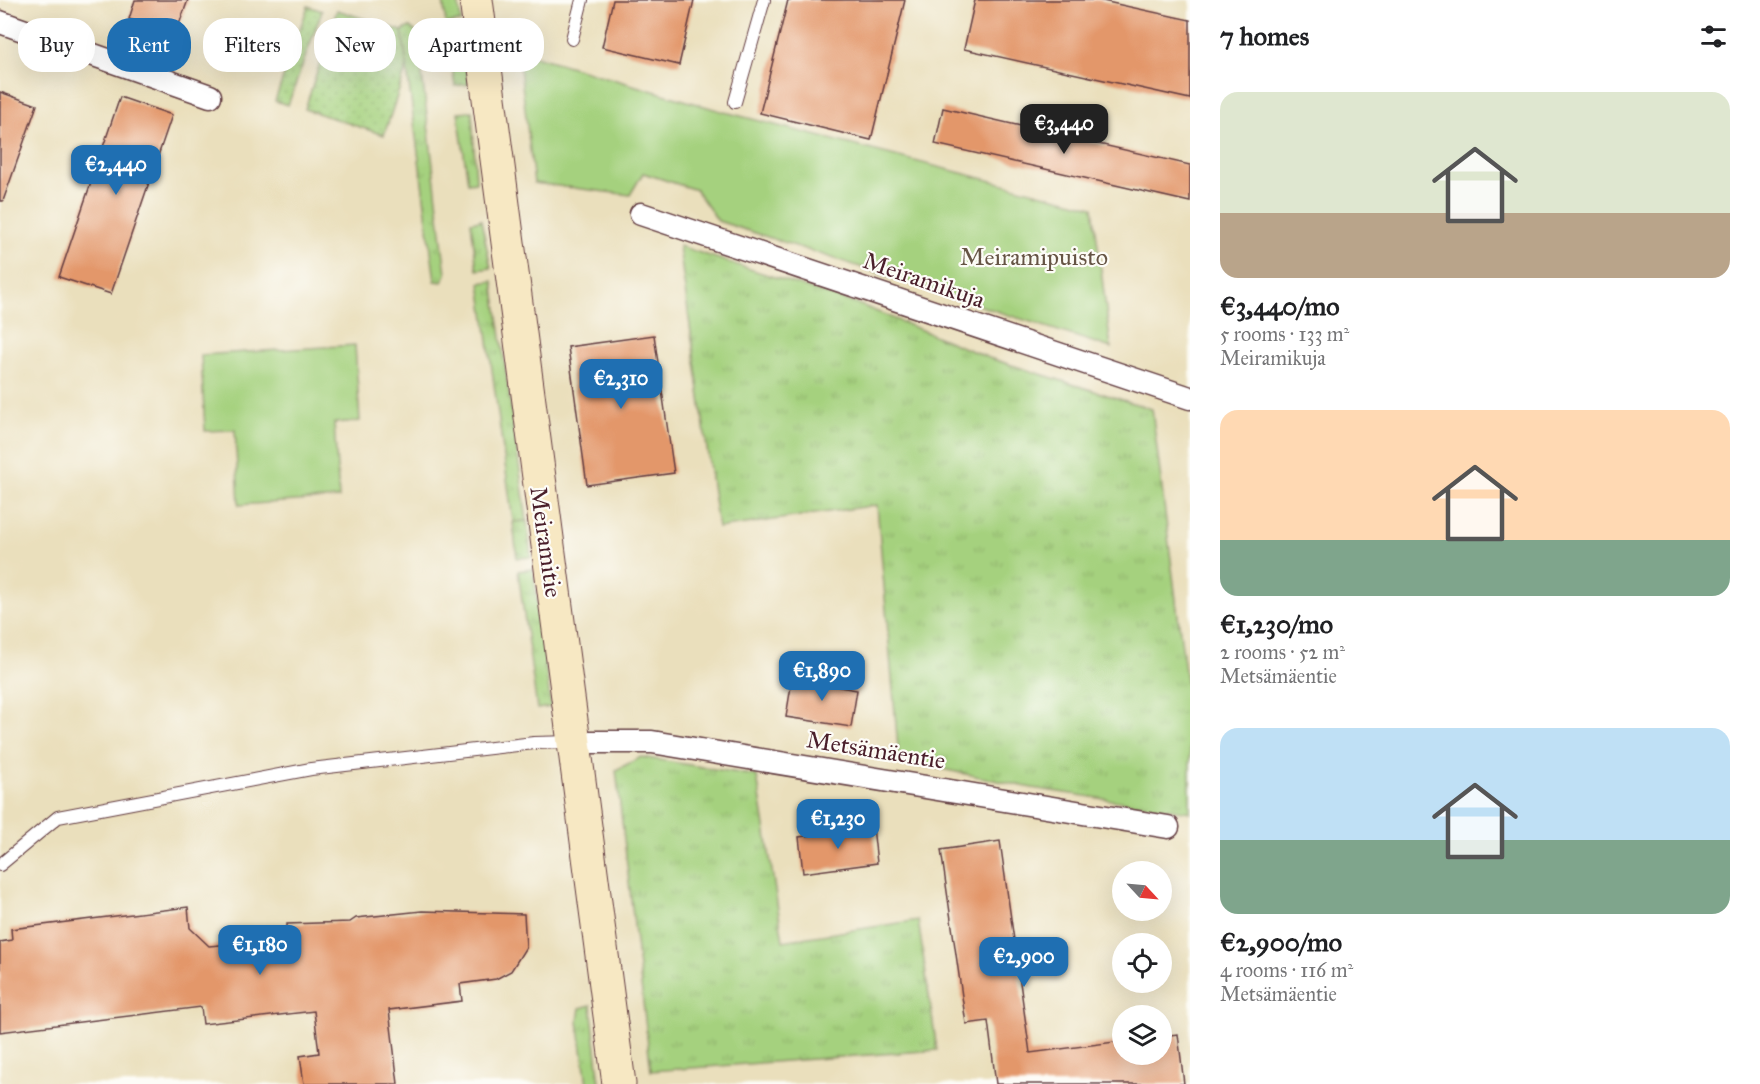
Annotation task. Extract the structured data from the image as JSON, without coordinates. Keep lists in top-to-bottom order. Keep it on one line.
{"streets":{"main road":["Meiramitie"],"street":["Meiramikuja","Metsämäentie"]},"crossings":[["Meiramitie","Metsämäentie"]],"parks":["Meiramipuisto"],"north":"bottom right","page":{"heading":"7 homes","chip":["Buy","Rent","Filters","New","Apartment"],"list":[{"name":"€3,440/mo","note":"5 rooms · 133 m² · Meiramikuja"},{"name":"€1,230/mo","note":"2 rooms · 52 m² · Metsämäentie"},{"name":"€2,900/mo","note":"4 rooms · 116 m² · Metsämäentie"}],"price":["€3,440","€2,440","€2,310","€1,890","€1,230","€1,180","€2,900"]}}
